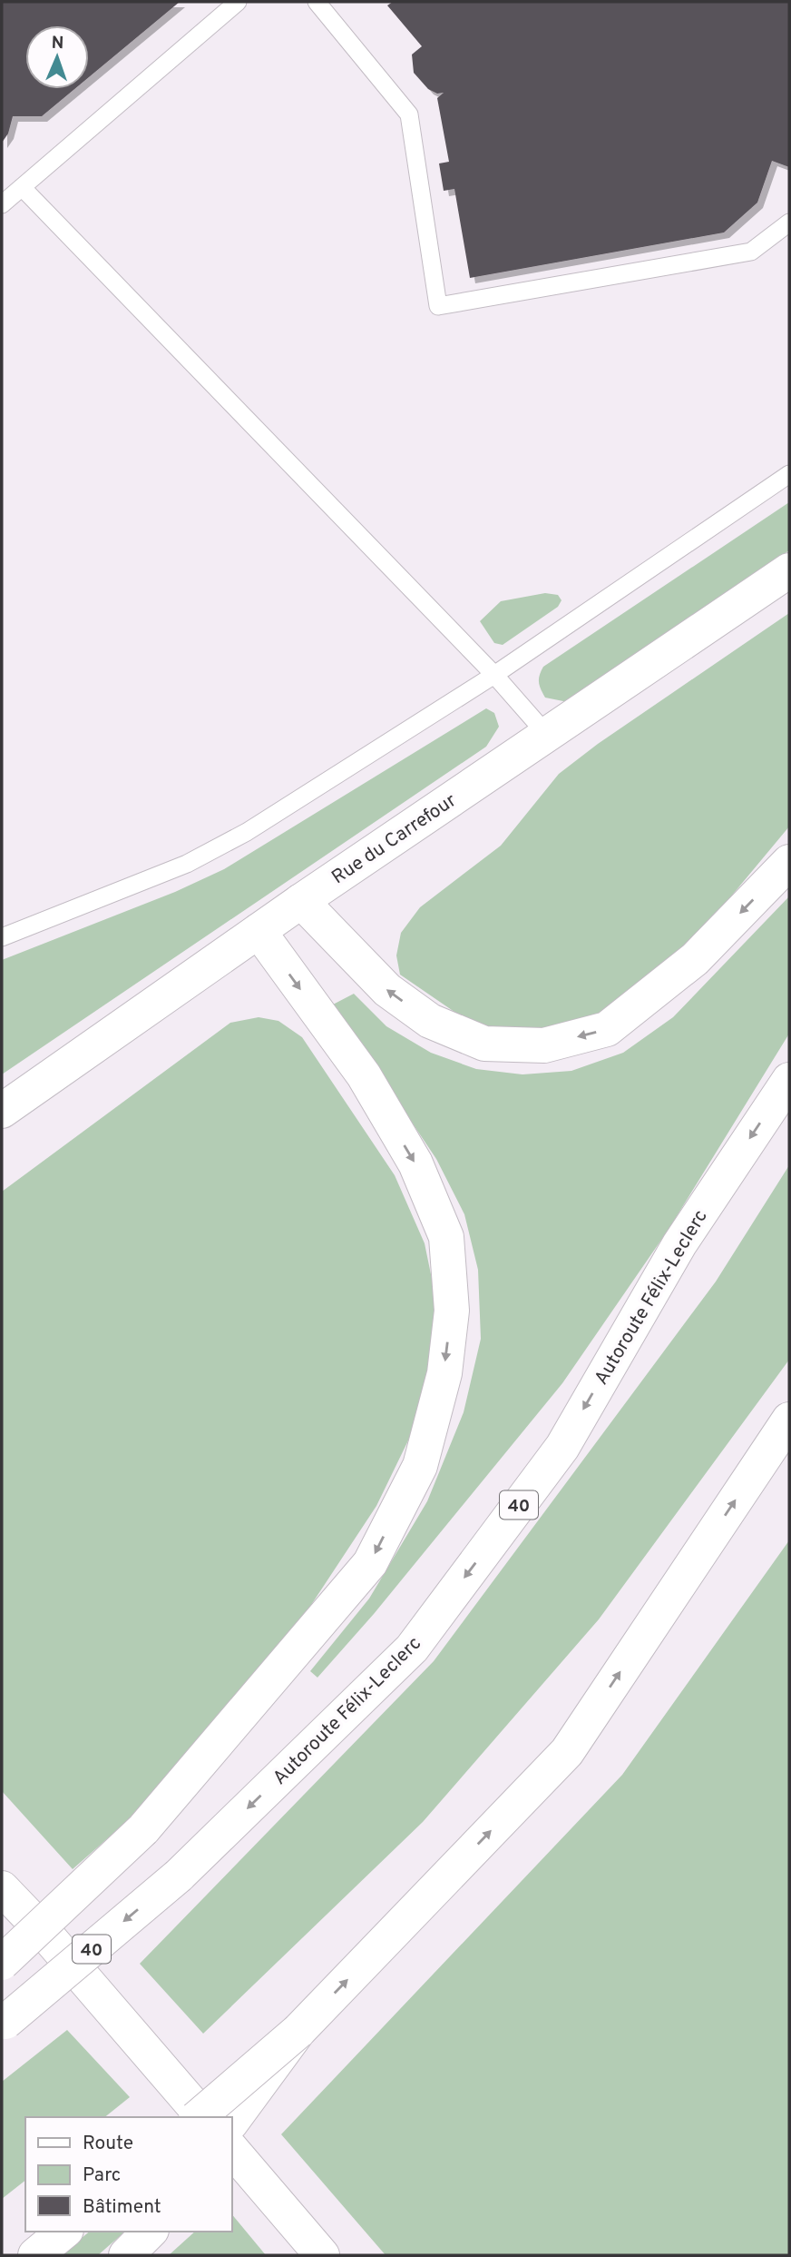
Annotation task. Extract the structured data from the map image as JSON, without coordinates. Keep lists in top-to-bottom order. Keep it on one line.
{"streets":{"main road":["Rue du Carrefour","Autoroute Félix-Leclerc","40"]},"legend":["Route","Parc","Bâtiment"],"north":"top"}
